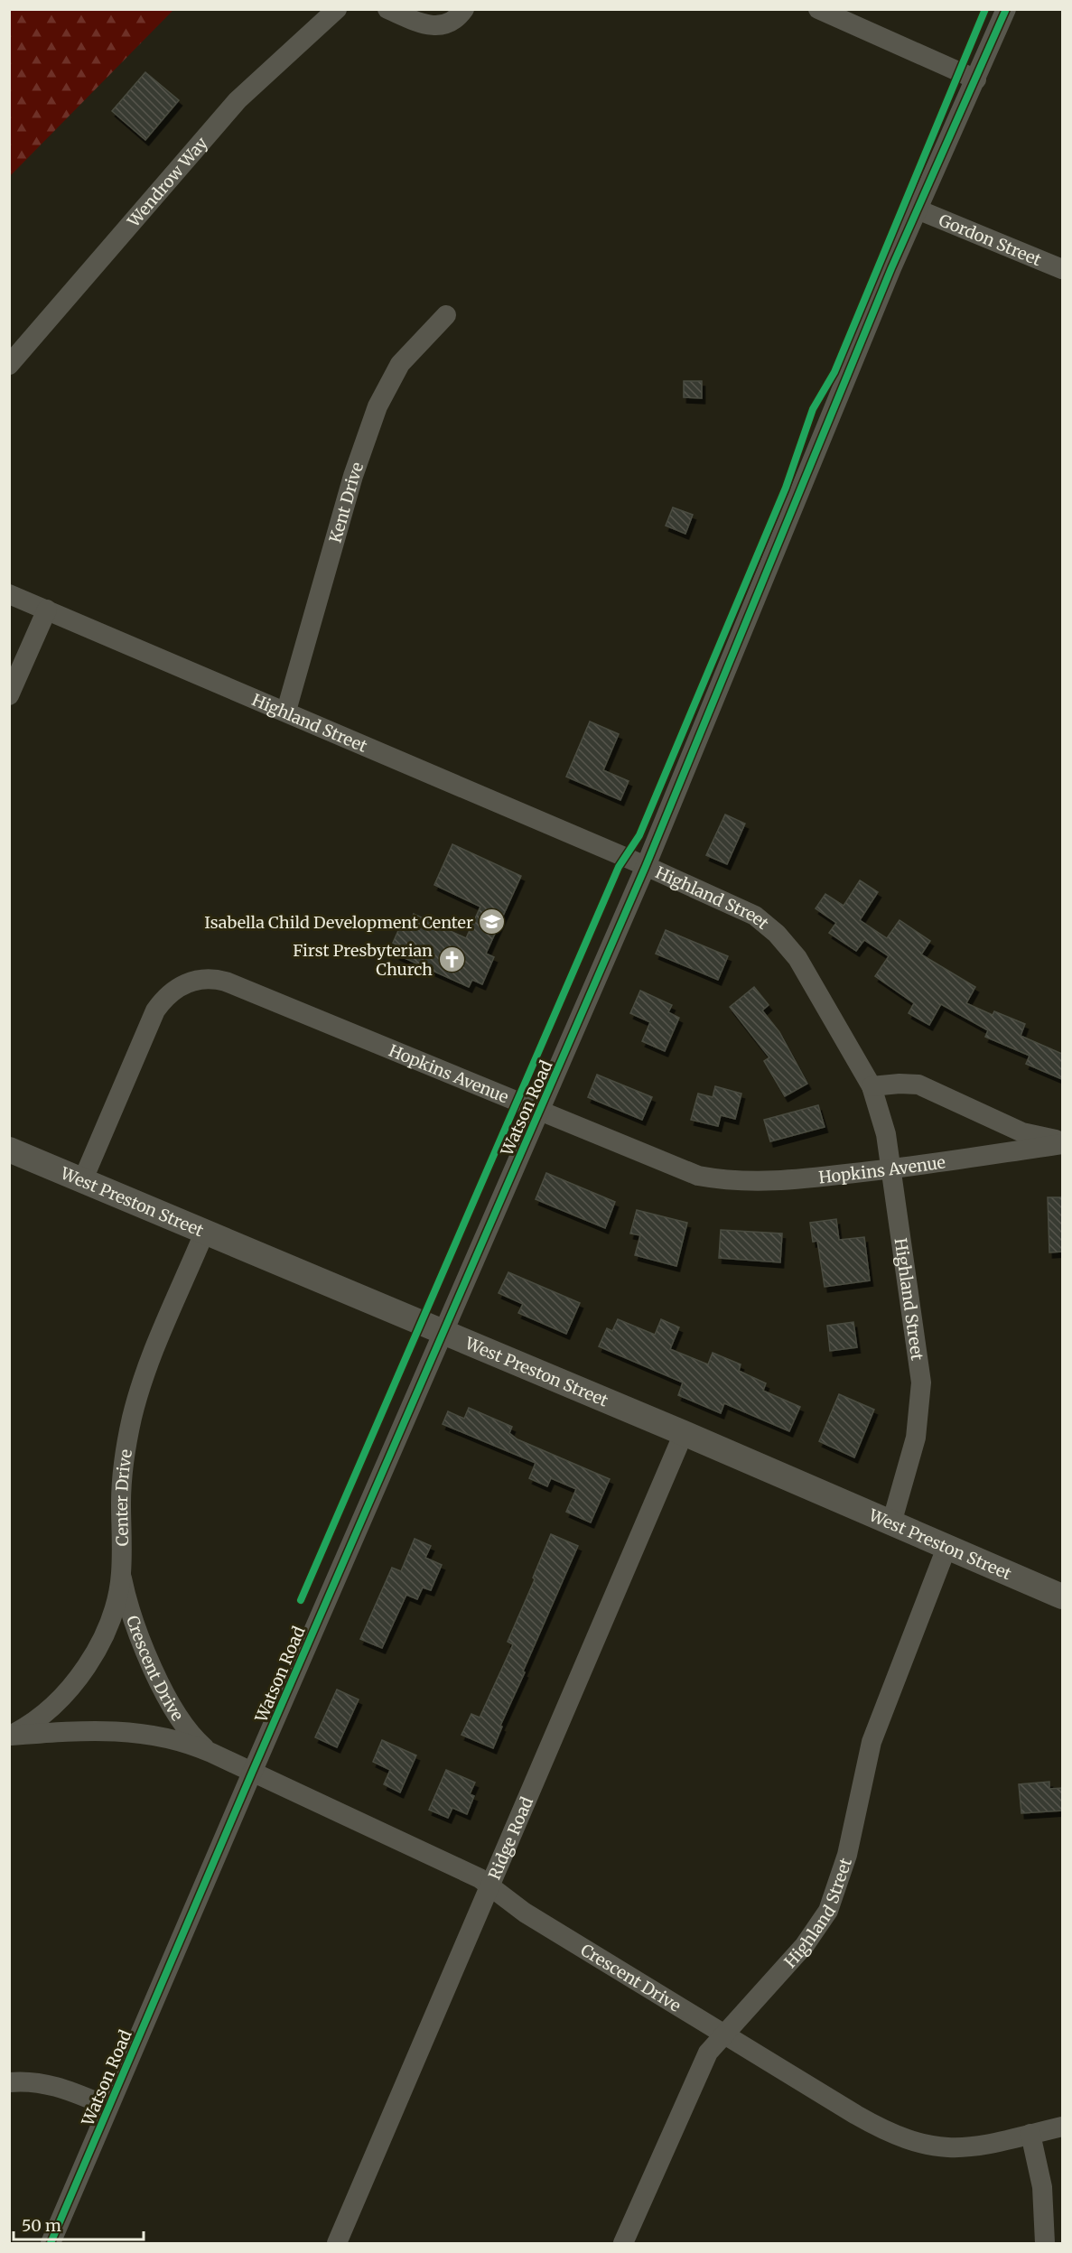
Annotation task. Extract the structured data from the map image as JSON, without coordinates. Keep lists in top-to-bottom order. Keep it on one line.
{"streets":{"street":["Wendrow Way","Gordon Street","Kent Drive","Highland Street","Hopkins Avenue","Watson Road","West Preston Street","Center Drive","Crescent Drive","Ridge Road"]},"crossings":[["Gordon Street","Watson Road"],["Kent Drive","Highland Street"],["Highland Street","Hopkins Avenue"],["Highland Street","Watson Road"],["Highland Street","West Preston Street"],["Highland Street","Crescent Drive"],["Hopkins Avenue","Watson Road"],["Hopkins Avenue","West Preston Street"],["Watson Road","West Preston Street"],["Watson Road","Crescent Drive"],["West Preston Street","Center Drive"],["West Preston Street","Ridge Road"],["Center Drive","Crescent Drive"],["Crescent Drive","Ridge Road"]],"places":{"school or university":["Isabella Child Development Center"],"church":["First Presbyterian Church"]},"scale_bar":"50 m"}
